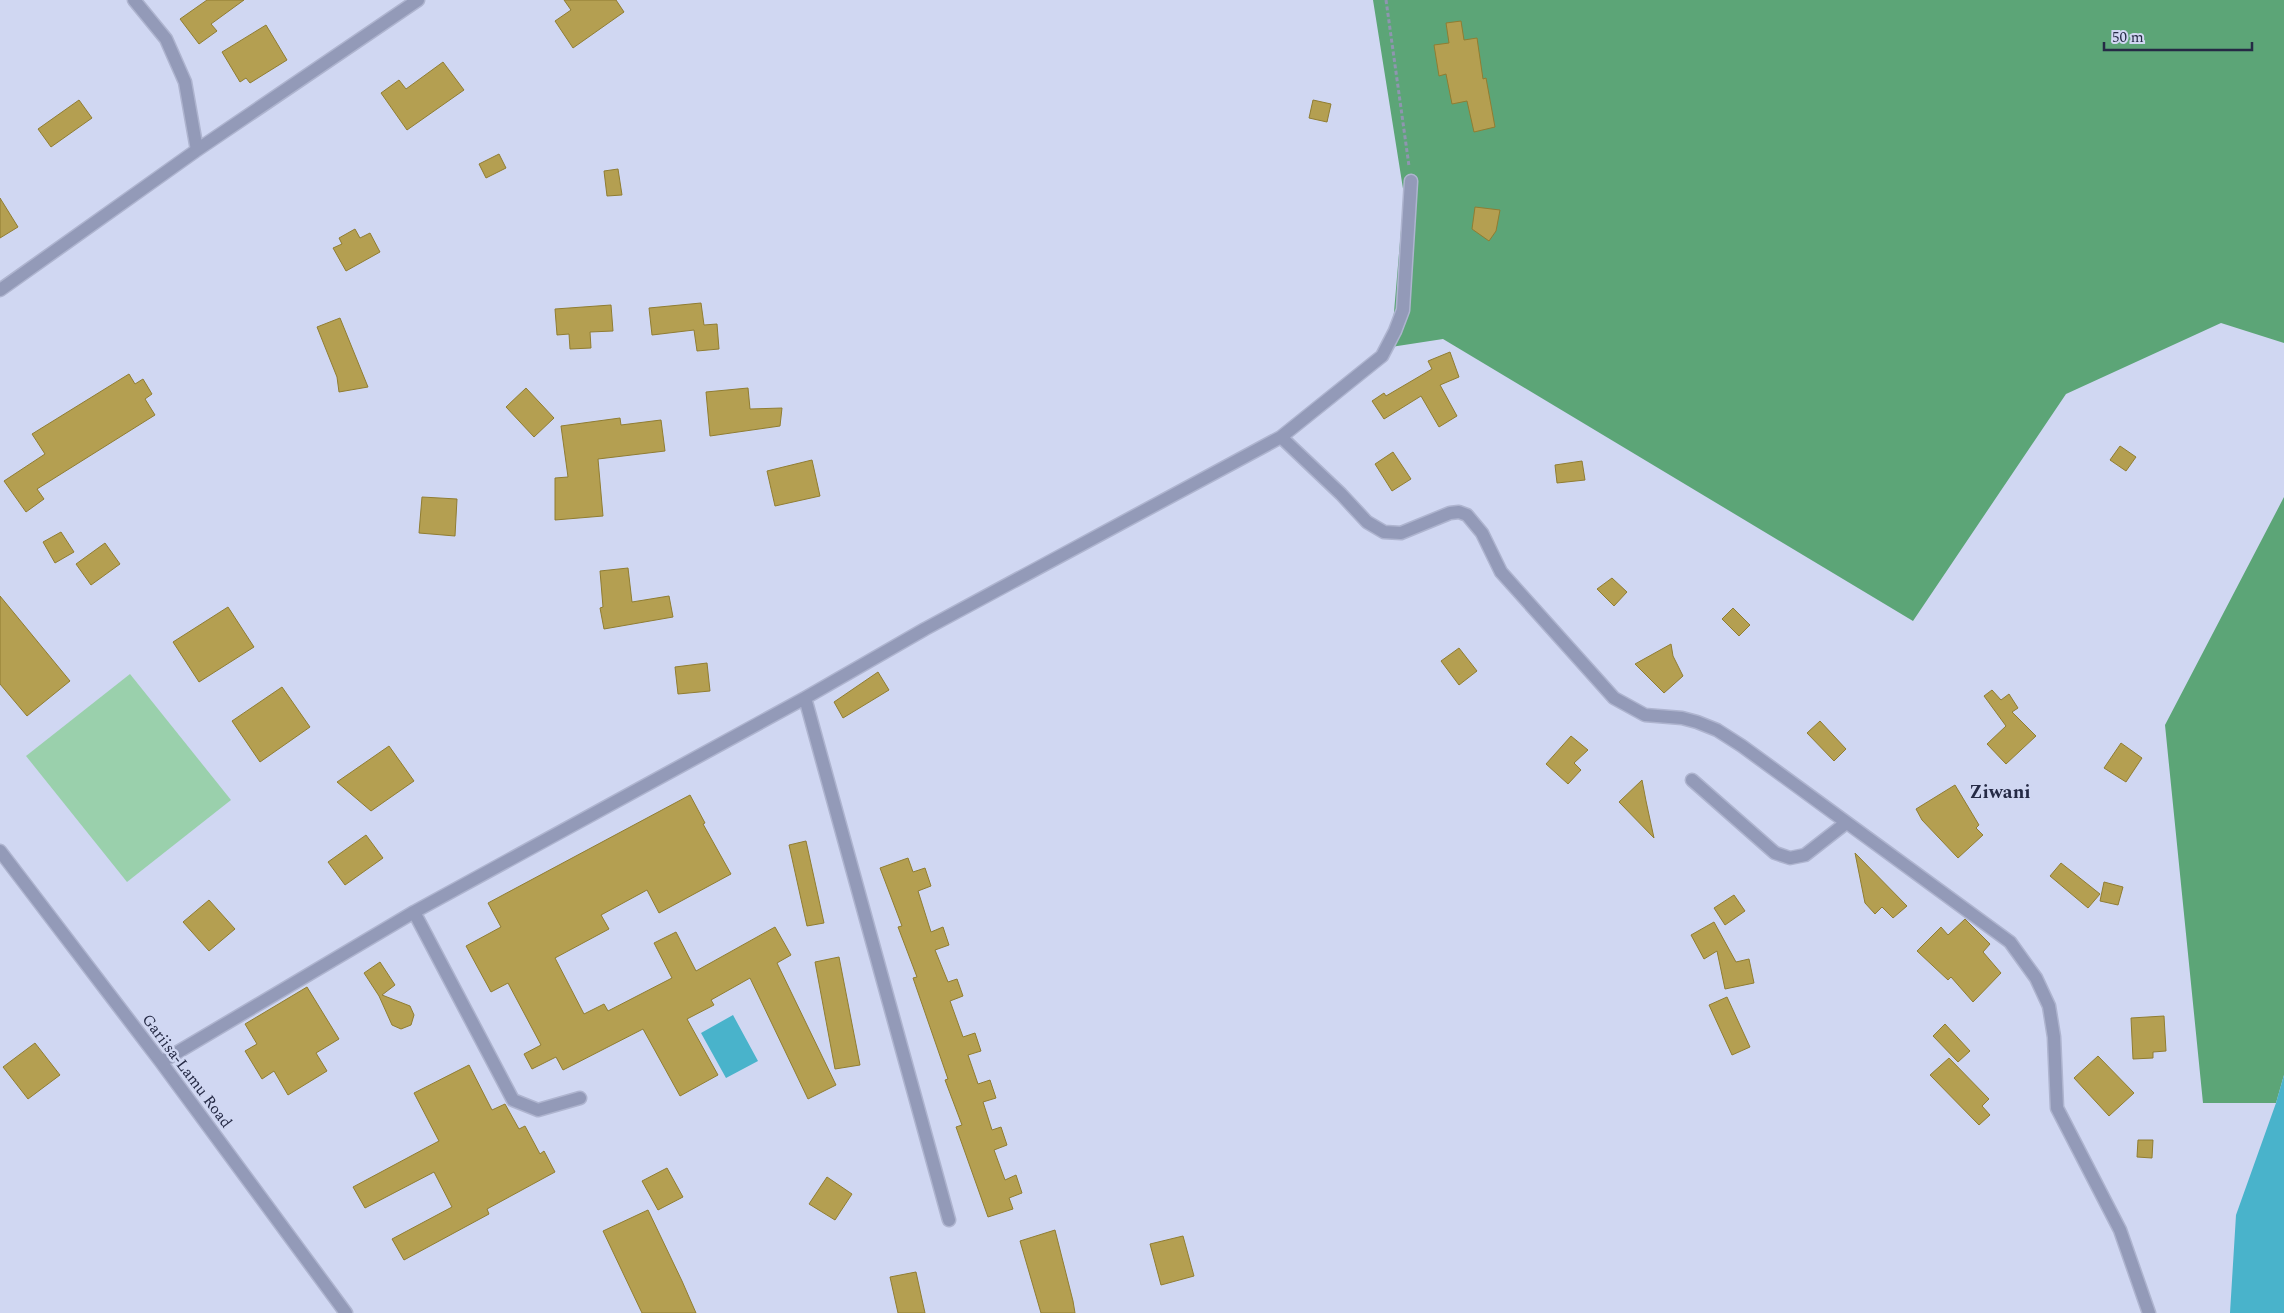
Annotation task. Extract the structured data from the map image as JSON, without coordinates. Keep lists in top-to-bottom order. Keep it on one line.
{"streets":{"street":["Gariisa-Lamu Road"]},"districts":["Ziwani"],"scale_bar":"50 m"}
